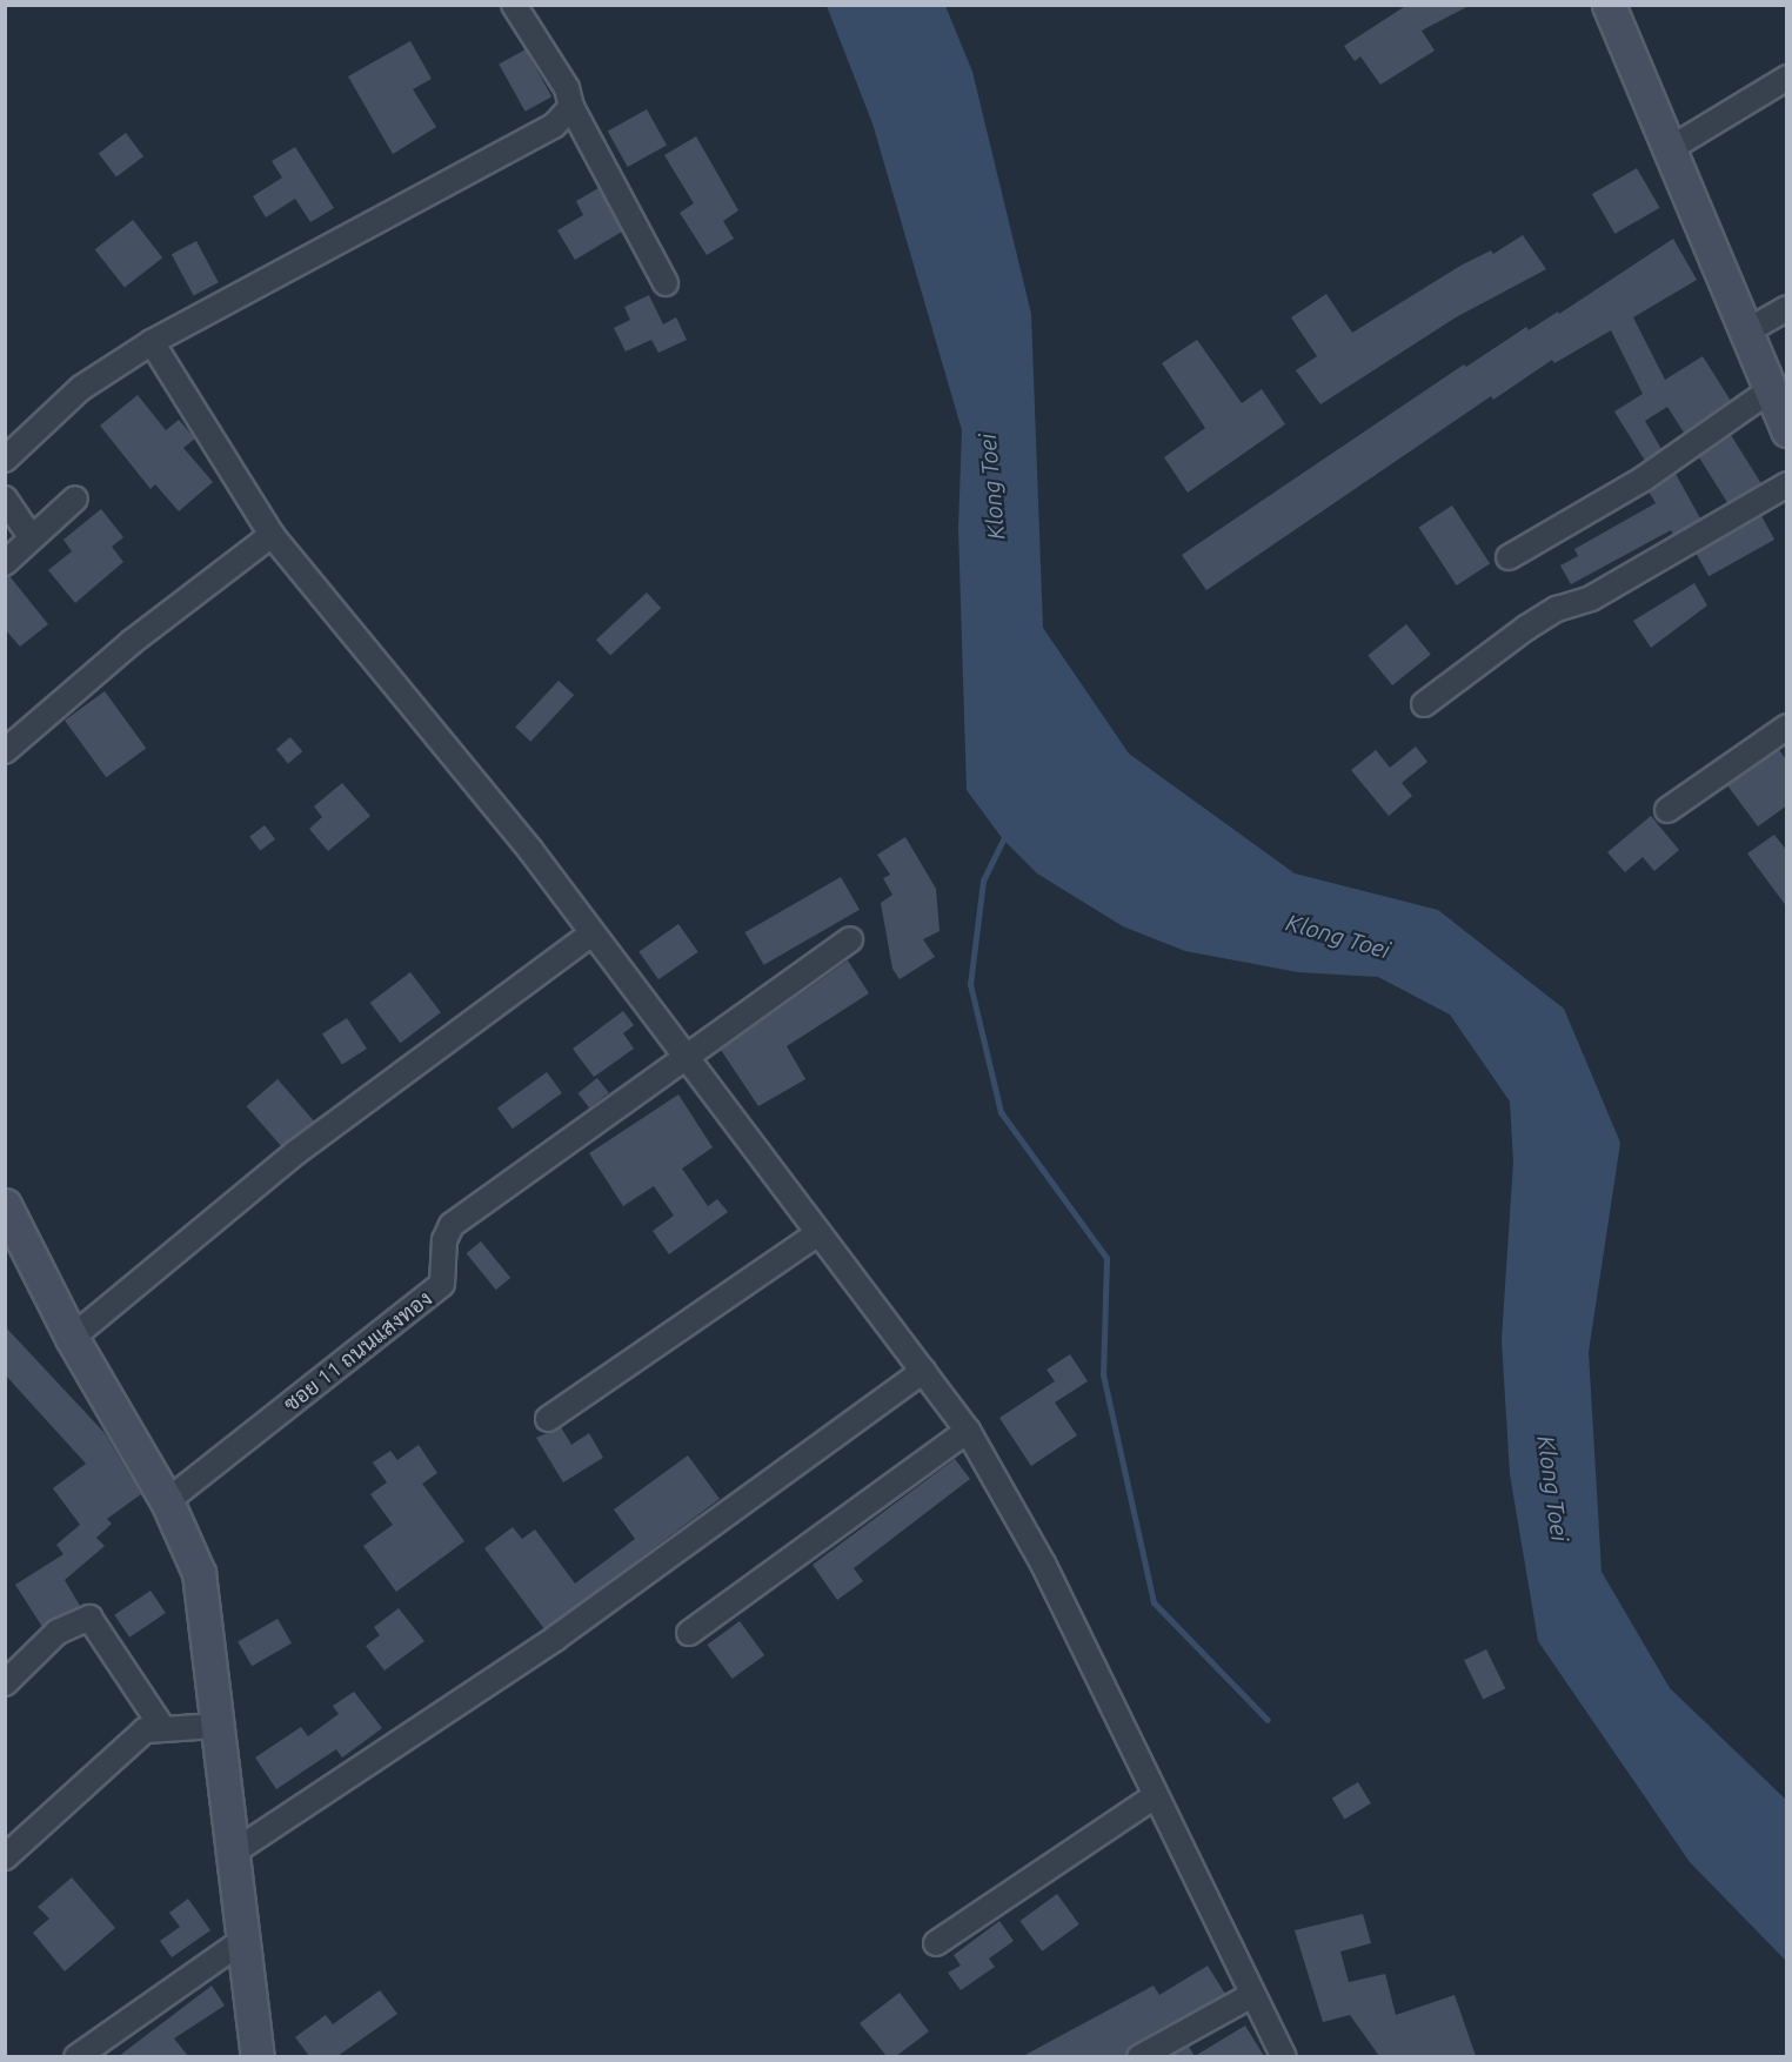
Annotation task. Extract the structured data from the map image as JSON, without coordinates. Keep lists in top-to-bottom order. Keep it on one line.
{"streets":{"street":["ซอย 11 ถนนแสงทอง"]},"water":["Klong Toei"]}
